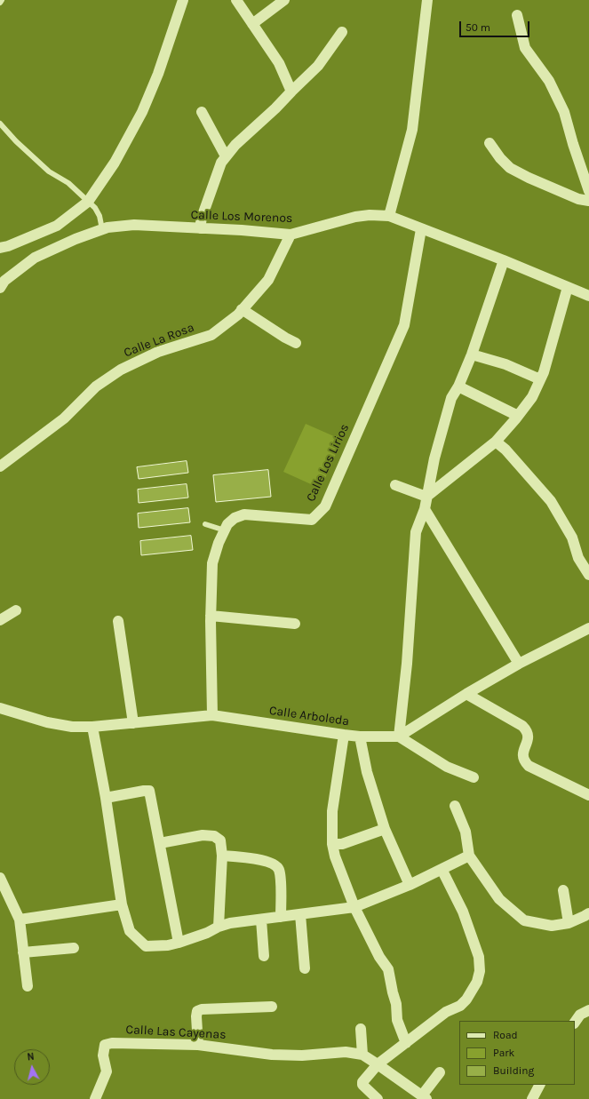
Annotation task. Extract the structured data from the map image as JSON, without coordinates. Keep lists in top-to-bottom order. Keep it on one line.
{"streets":{"street":["Calle Los Morenos","Calle La Rosa","Calle Los Lirios","Calle Arboleda","Calle Las Cayenas"]},"crossings":[["Calle Los Morenos","Calle La Rosa"],["Calle Los Morenos","Calle Los Lirios"],["Calle Los Lirios","Calle Arboleda"]],"legend":["Road","Park","Building"],"scale_bar":"50 m","north":"top"}
